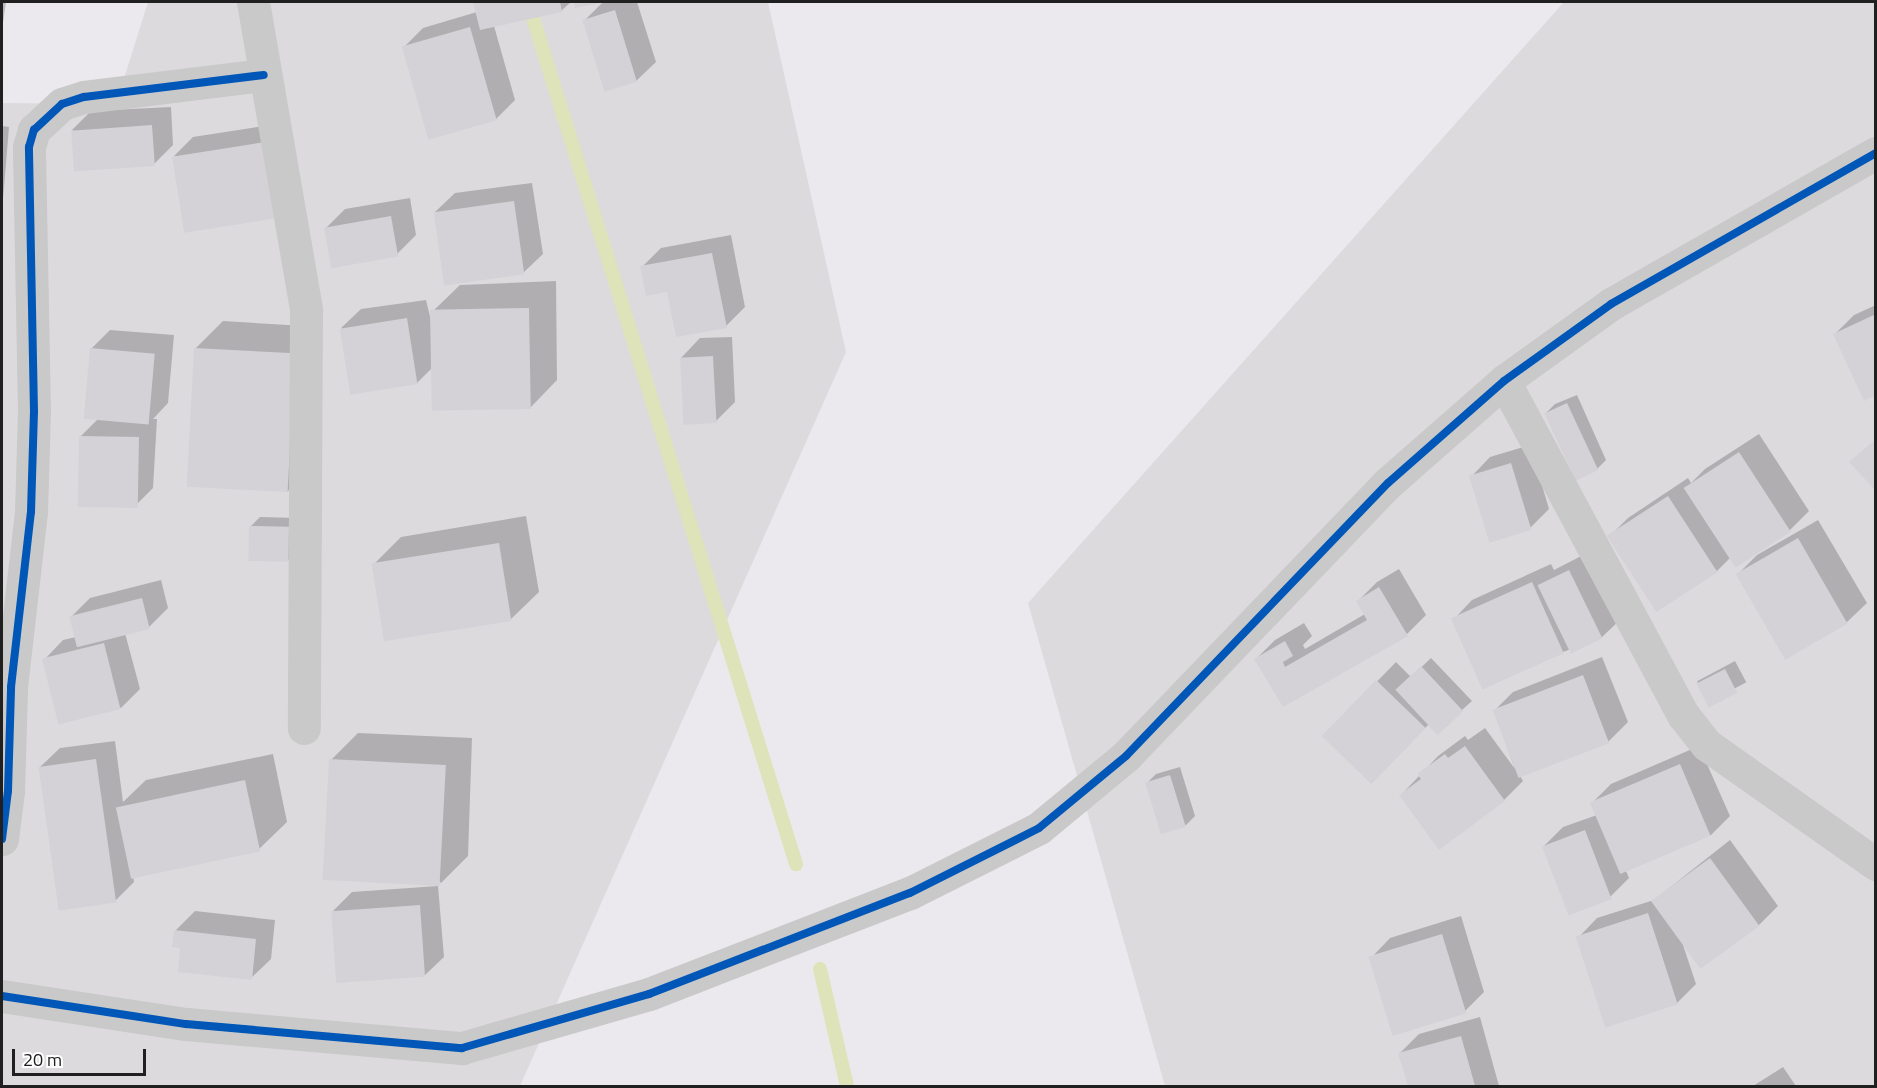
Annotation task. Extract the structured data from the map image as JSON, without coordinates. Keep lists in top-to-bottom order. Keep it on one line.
{"scale_bar":"20 m"}
